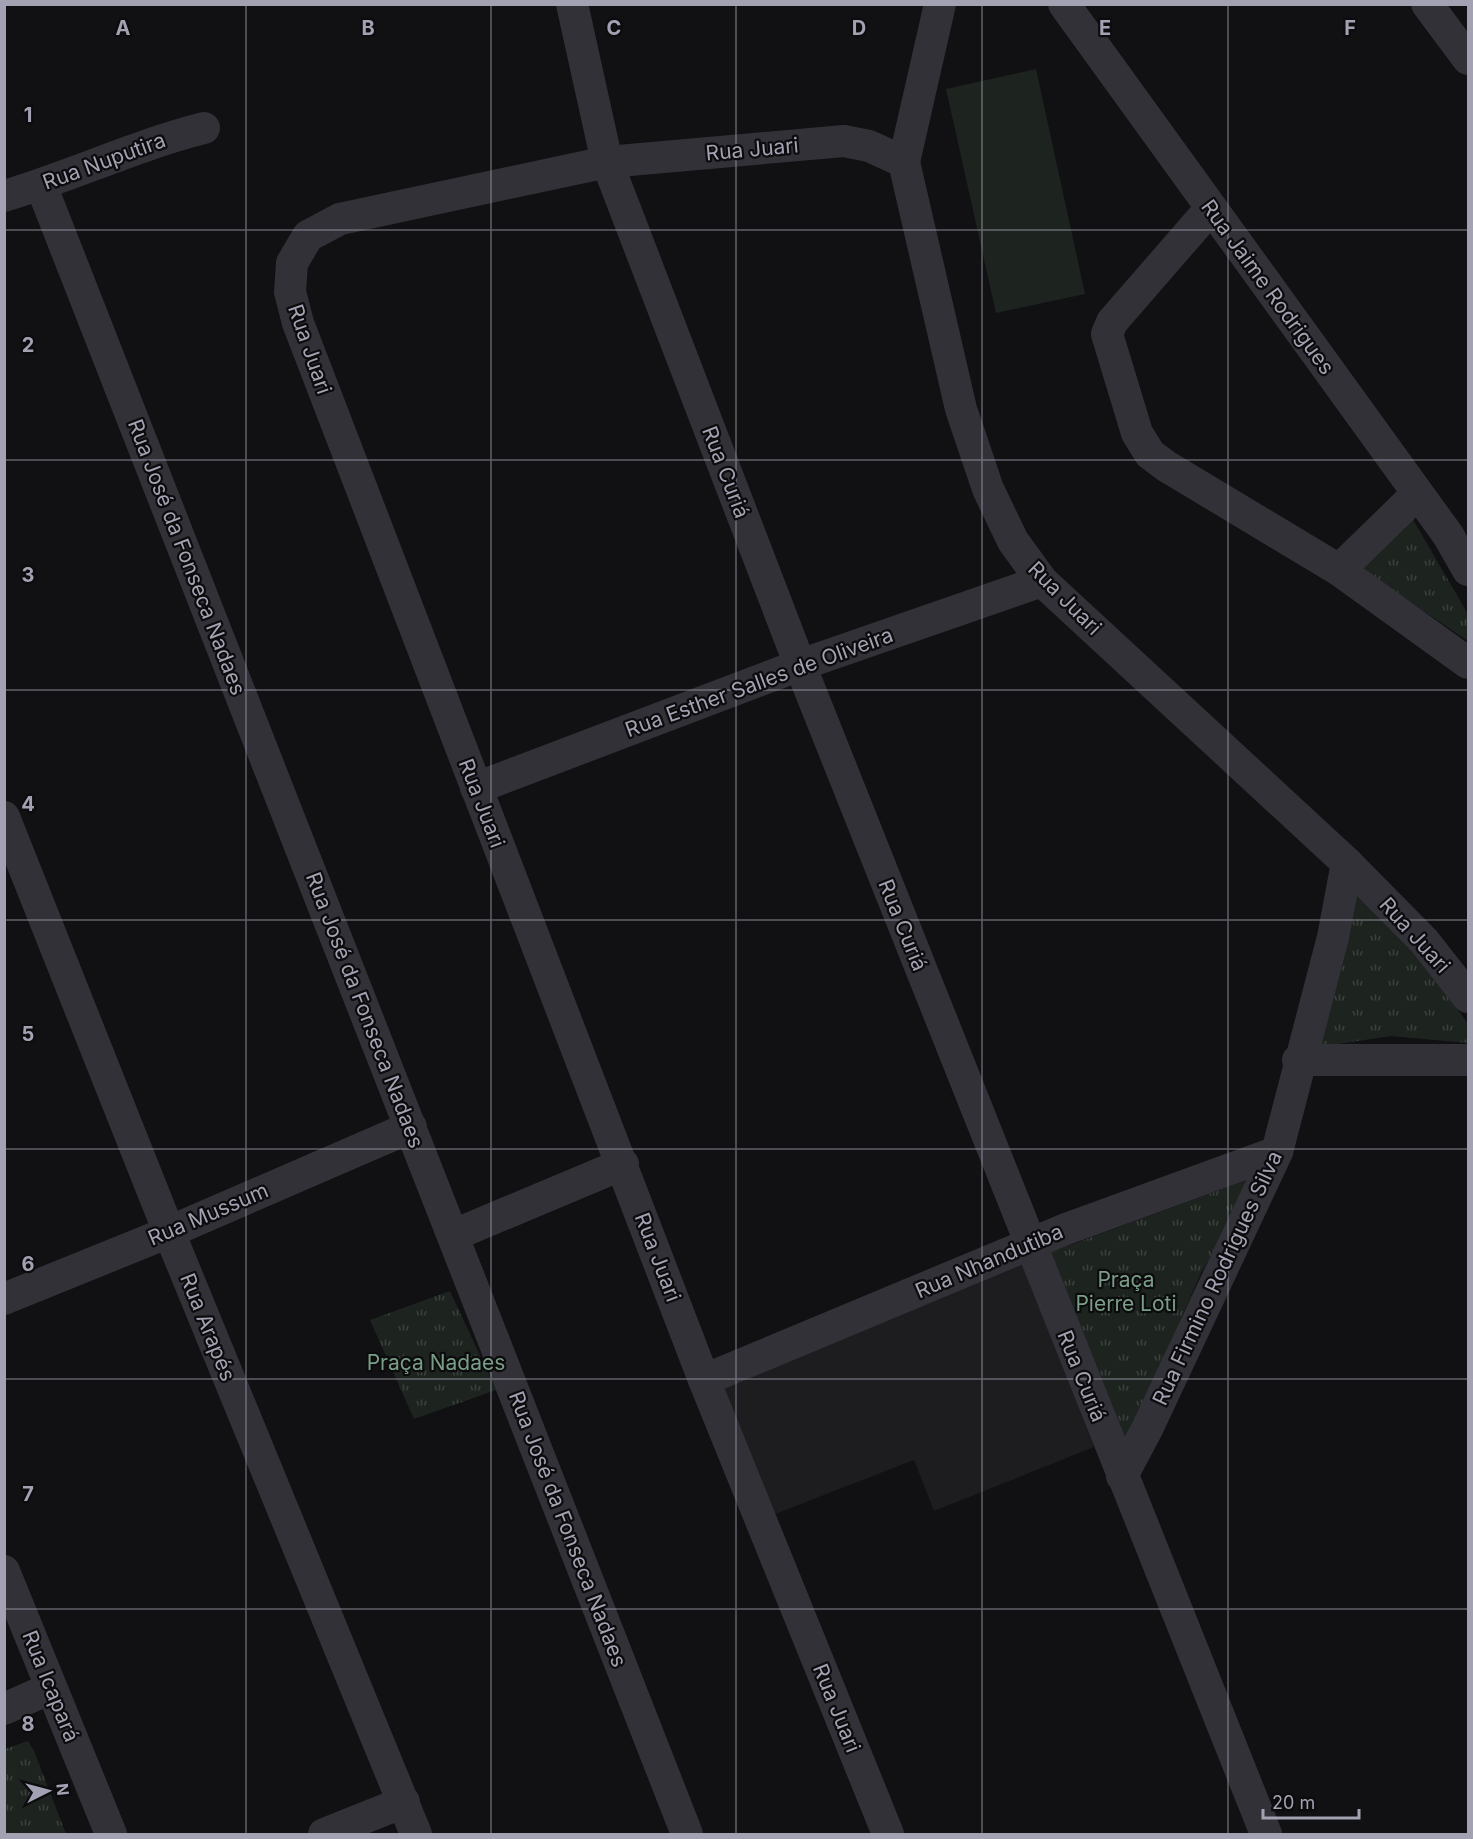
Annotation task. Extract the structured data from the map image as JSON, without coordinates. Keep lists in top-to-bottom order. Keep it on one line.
{"streets":{"street":["Rua Juari","Rua Nuputira","Rua Jaime Rodrigues","Rua Curiá","Rua José da Fonseca Nadaes","Rua Esther Salles de Oliveira","Rua Mussum","Rua Nhandutiba","Rua Firmino Rodrigues Silva","Rua Arapés","Rua Icapará"]},"crossings":[["Rua Juari","Rua Curiá"],["Rua Juari","Rua Esther Salles de Oliveira"],["Rua Juari","Rua Nhandutiba"],["Rua Juari","Rua Firmino Rodrigues Silva"],["Rua Nuputira","Rua José da Fonseca Nadaes"],["Rua Curiá","Rua Esther Salles de Oliveira"],["Rua Curiá","Rua Nhandutiba"],["Rua Curiá","Rua Firmino Rodrigues Silva"],["Rua José da Fonseca Nadaes","Rua Mussum"],["Rua Mussum","Rua Arapés"],["Rua Nhandutiba","Rua Firmino Rodrigues Silva"]],"parks":["Praça Pierre Loti","Praça Nadaes"],"scale_bar":"20 m","north":"right","grid":{"columns":["A","B","C","D","E","F"],"rows":["1","2","3","4","5","6","7","8"]}}
